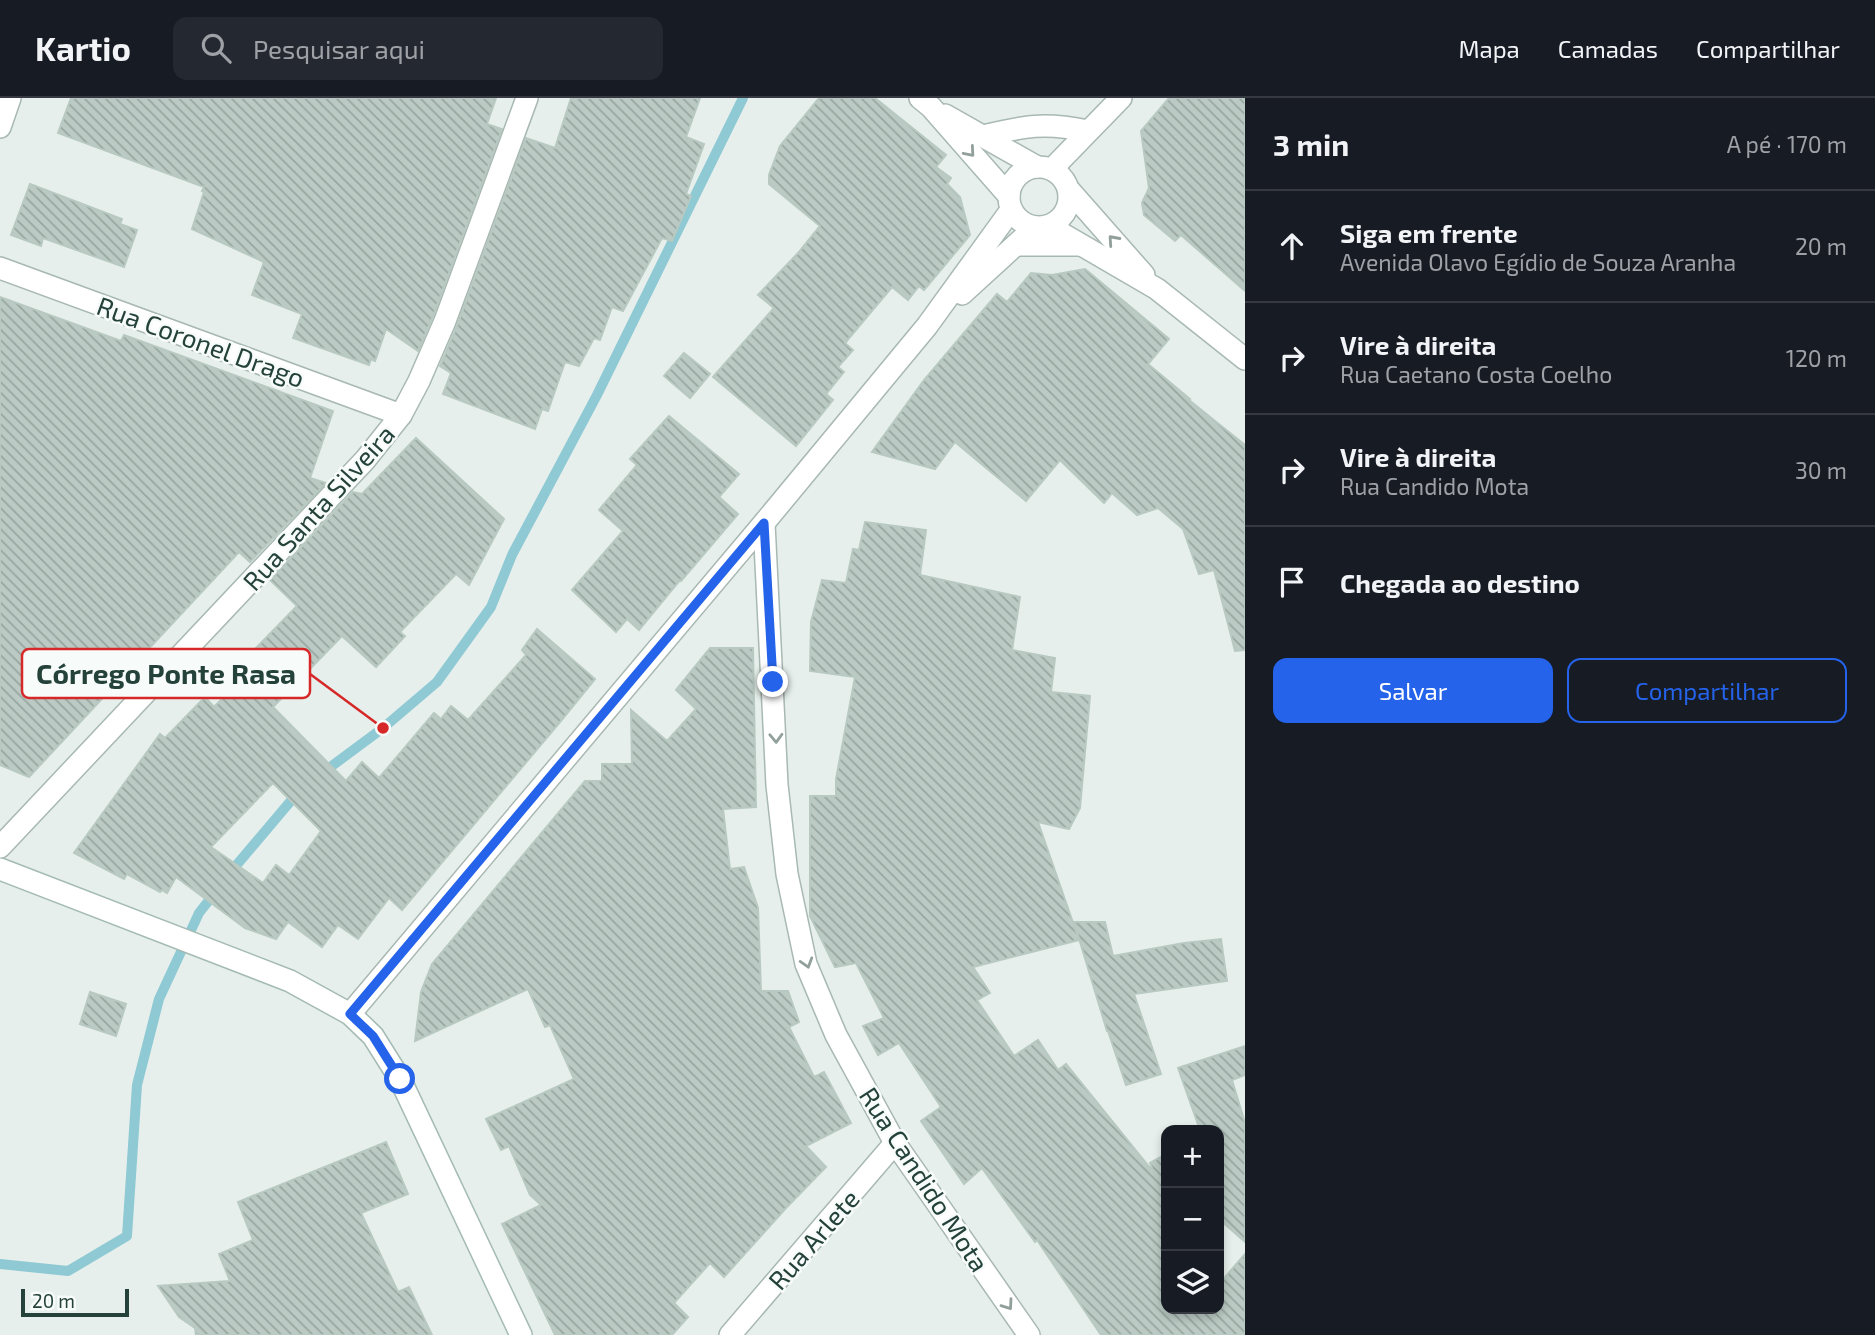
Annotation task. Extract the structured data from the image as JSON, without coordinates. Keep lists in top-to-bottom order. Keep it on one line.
{"streets":{"street":["Rua Coronel Drago","Rua Santa Silveira","Rua Candido Mota","Rua Arlete"]},"crossings":[["Rua Coronel Drago","Rua Santa Silveira"],["Rua Candido Mota","Rua Arlete"]],"one_way":["Rua Candido Mota"],"places":["Córrego Ponte Rasa"],"scale_bar":"20 m","page":{"header":"Kartio","search":"Pesquisar aqui","nav":["Mapa","Camadas","Compartilhar"],"heading":["3 min","A pé · 170 m"],"list":[["Siga em frente","Avenida Olavo Egídio de Souza Aranha","20 m"],["Vire à direita","Rua Caetano Costa Coelho","120 m"],["Vire à direita","Rua Candido Mota","30 m"],"Chegada ao destino"],"buttons":["Salvar","Compartilhar"],"map_buttons":["+","−"],"scale":"20 m"}}
